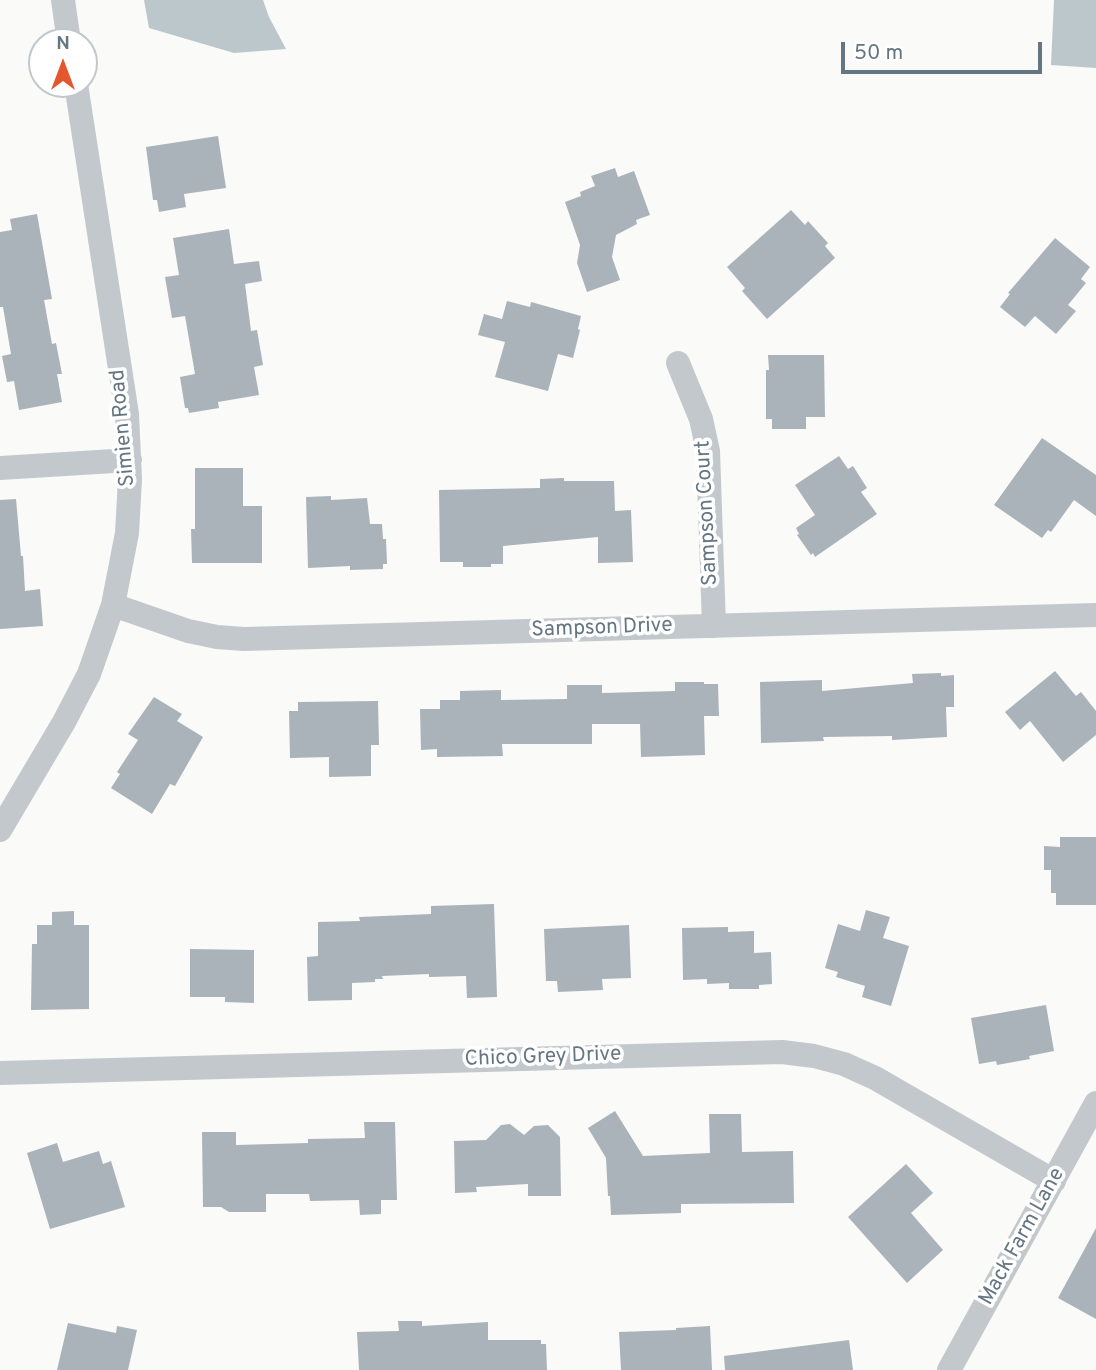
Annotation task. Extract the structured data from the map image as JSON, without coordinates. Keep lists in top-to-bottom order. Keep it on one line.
{"streets":{"street":["Simien Road","Sampson Court","Sampson Drive","Chico Grey Drive","Mack Farm Lane"]},"crossings":[["Simien Road","Sampson Drive"],["Sampson Court","Sampson Drive"],["Chico Grey Drive","Mack Farm Lane"]],"scale_bar":"50 m","north":"top"}
